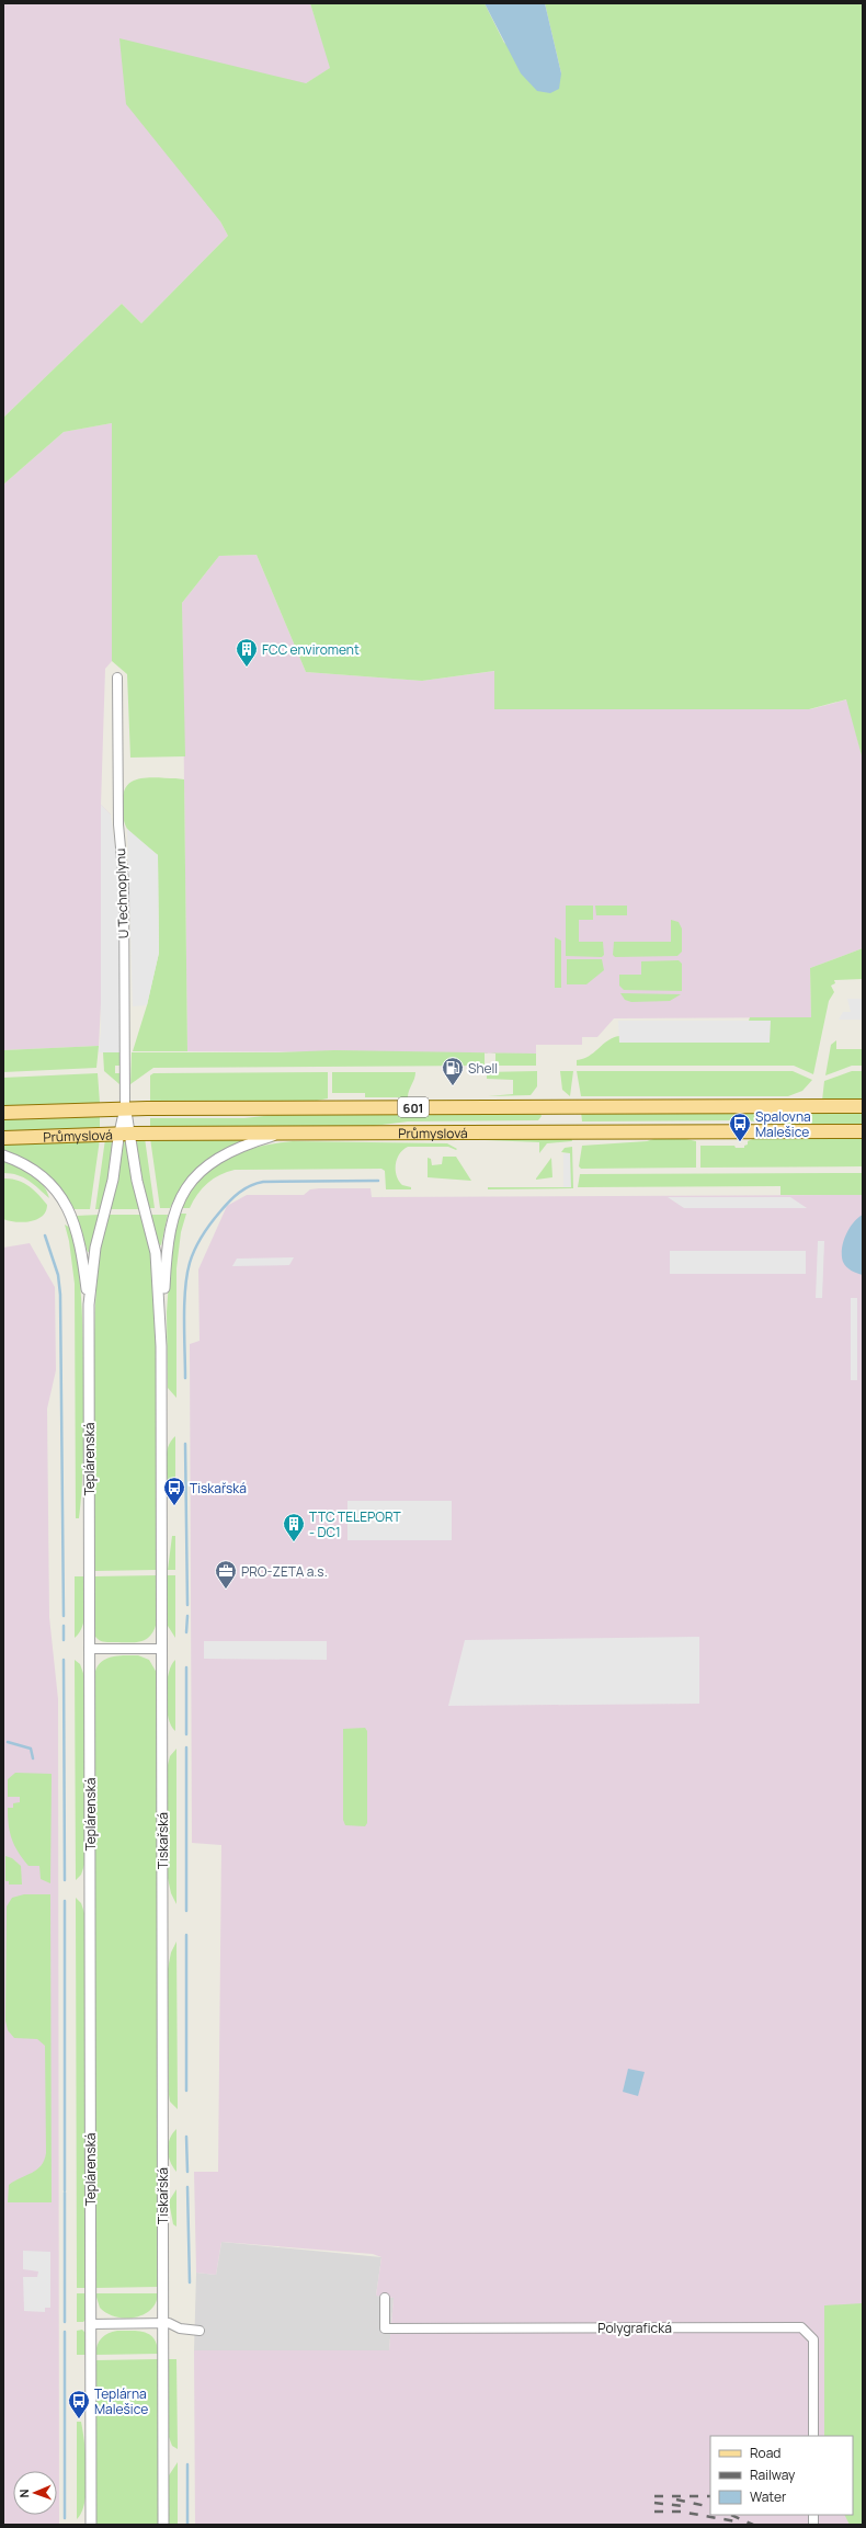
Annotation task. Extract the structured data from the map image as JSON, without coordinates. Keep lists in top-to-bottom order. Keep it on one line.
{"streets":{"main road":["601","Průmyslová"],"street":["U Technoplynu","Teplárenská","Tiskařská","Polygrafická"]},"crossings":[["U Technoplynu","Průmyslová"],["U Technoplynu","Teplárenská"],["Průmyslová","Teplárenská"],["Průmyslová","Tiskařská"],["Teplárenská","Tiskařská"]],"places":{"building":["FCC enviroment","TTC TELEPORT - DC1"],"fuel station":["Shell"],"bus stop":["Spalovna Malešice","Tiskařská","Teplárna Malešice"],"office":["PRO-ZETA a.s."]},"legend":["Road","Railway","Water"],"north":"left"}
